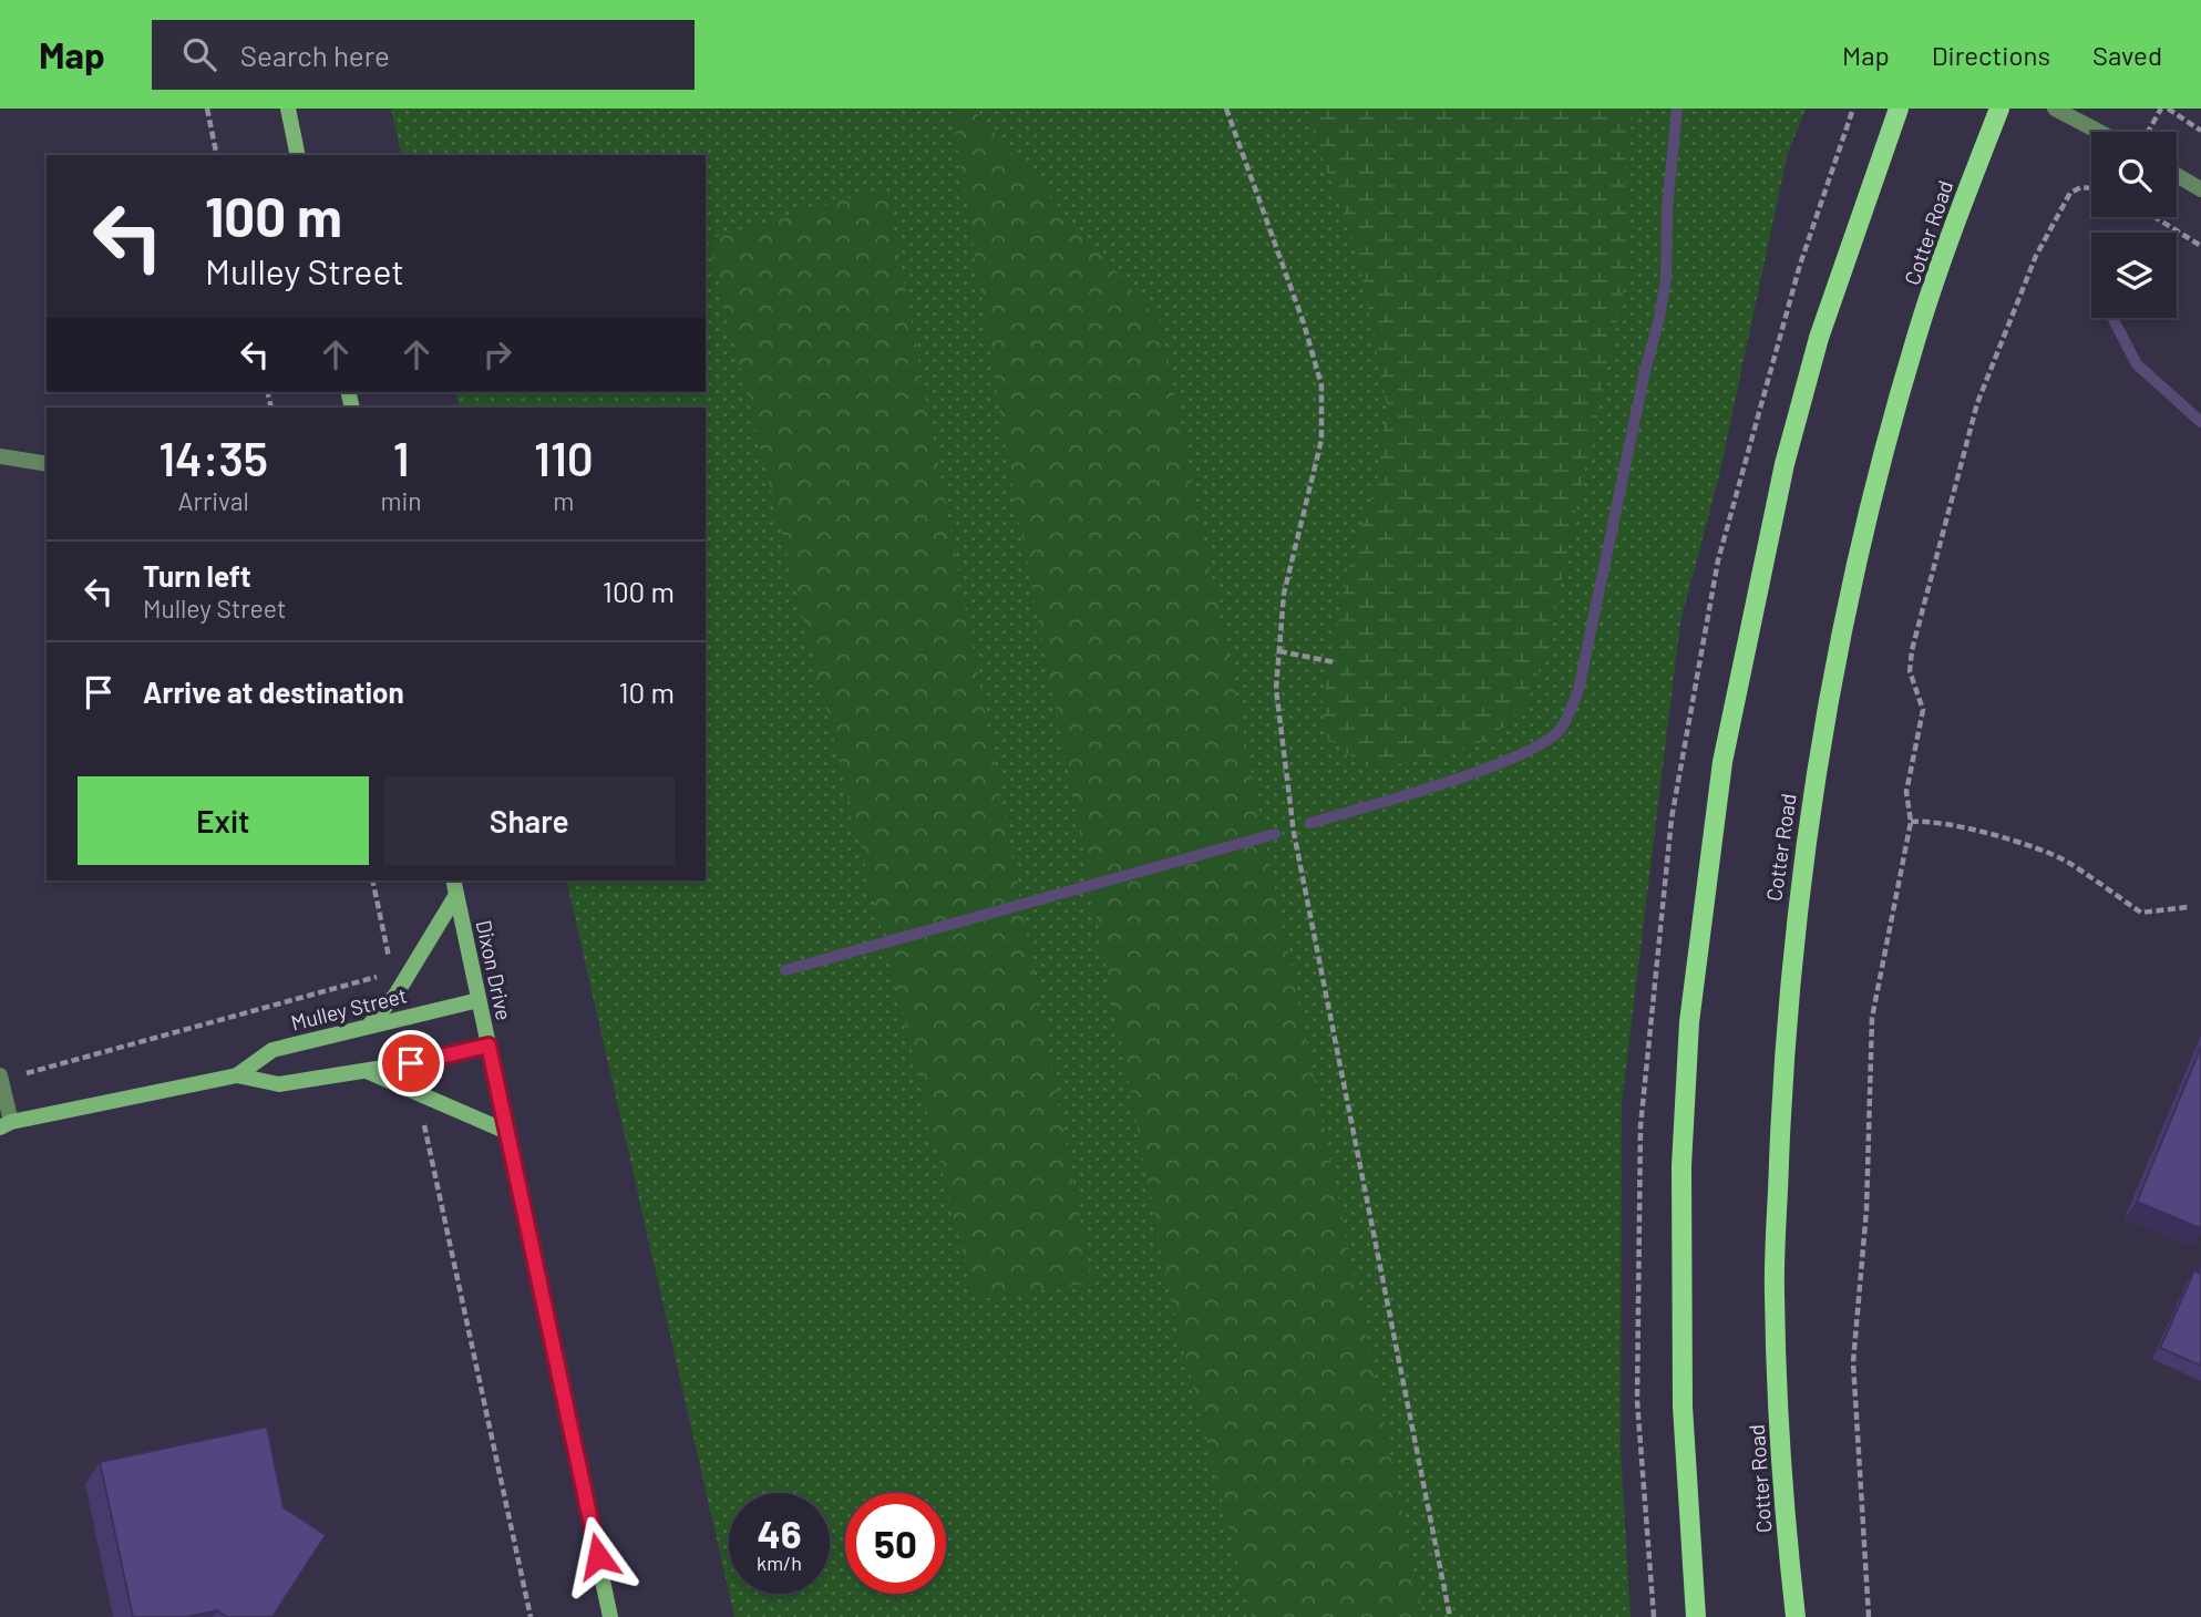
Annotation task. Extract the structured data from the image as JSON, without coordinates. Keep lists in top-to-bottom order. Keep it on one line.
{"streets":{"main road":["Cotter Road","Dixon Drive","Mulley Street"]},"crossings":[["Dixon Drive","Mulley Street"]],"page":{"header":"Map","search":"Search here","nav":["Map","Directions","Saved"],"turn":["100 m","Mulley Street"],"eta":["14:35","Arrival","1","min","110","m"],"list":[{"name":"Turn left","note":"Mulley Street","value":"100 m"},{"name":"Arrive at destination","value":"10 m"}],"buttons":["Exit","Share"],"speed":"46 km/h","limit":"50"}}
